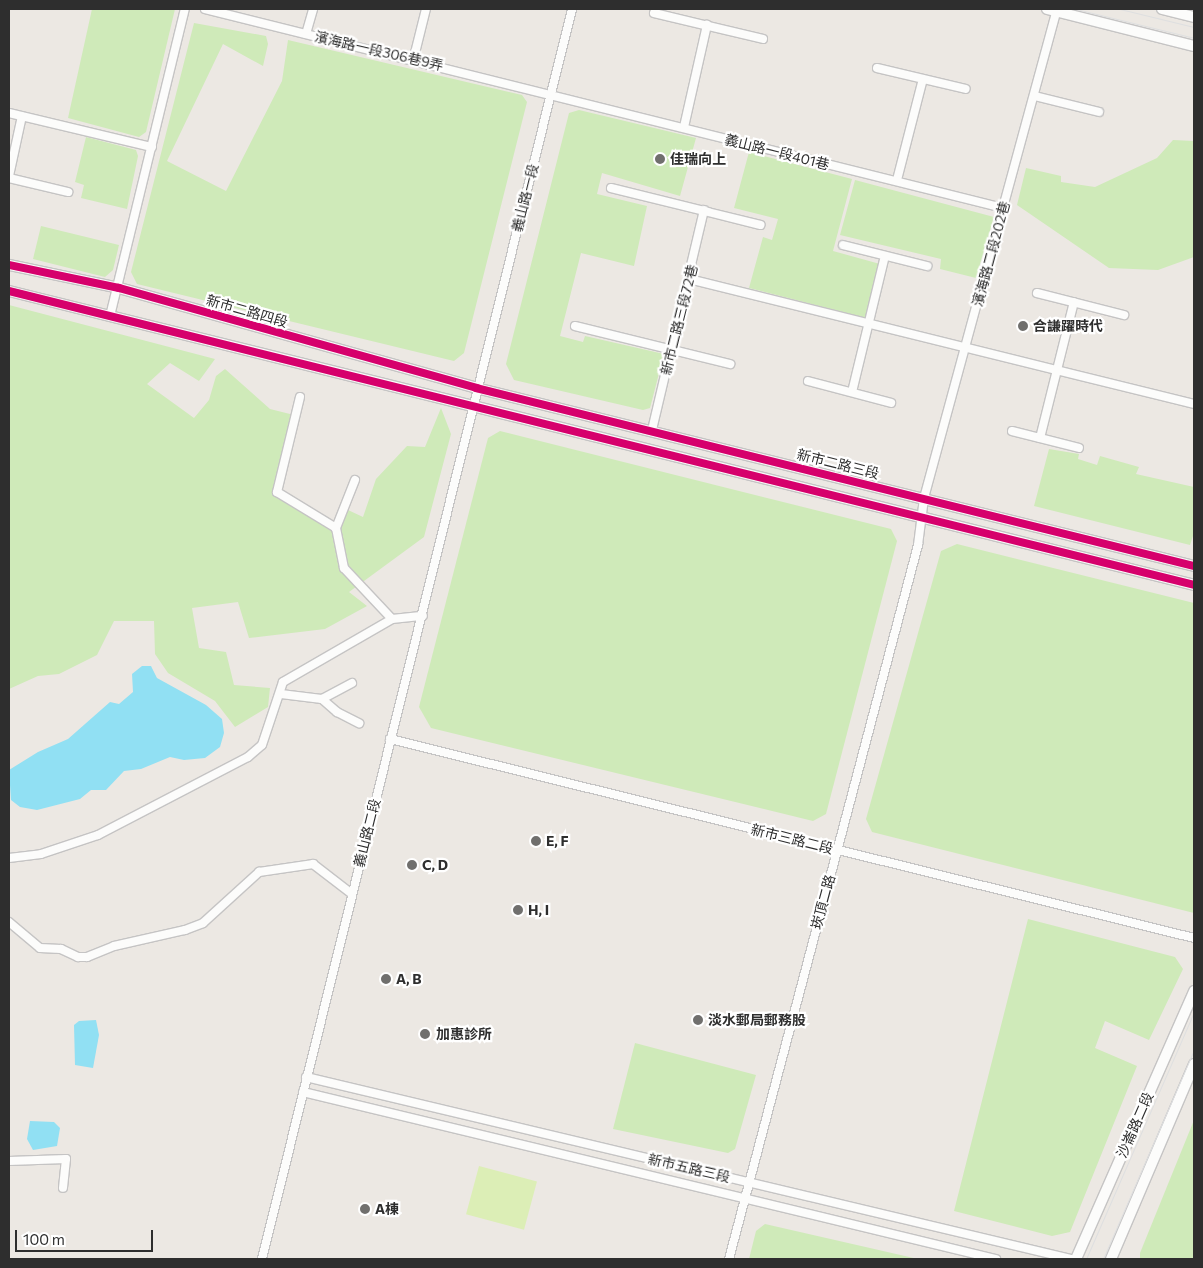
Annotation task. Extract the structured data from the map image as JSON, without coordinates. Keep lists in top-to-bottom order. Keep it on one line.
{"streets":{"street":["濱海路一段306巷9弄","義山路一段401巷","義山路一段","濱海路二段202巷","新市二路四段","新市二路三段72巷","新市二路三段","義山路二段","新市三路二段","崁頂二路","沙崙路二段","新市五路三段"]},"crossings":[["濱海路一段306巷9弄","義山路一段401巷"],["濱海路一段306巷9弄","義山路一段"],["義山路一段401巷","義山路一段"],["義山路一段401巷","濱海路二段202巷"],["義山路一段","新市二路四段"],["義山路一段","新市二路三段"],["義山路一段","義山路二段"],["濱海路二段202巷","新市二路三段"],["濱海路二段202巷","崁頂二路"],["新市二路四段","新市二路三段"],["新市二路三段72巷","新市二路三段"],["義山路二段","新市三路二段"],["義山路二段","新市五路三段"],["新市三路二段","崁頂二路"],["崁頂二路","新市五路三段"]],"places":["佳瑞向上","合謙躍時代","E, F","C, D","H, I","A, B","淡水郵局郵務股","加惠診所","A棟"],"scale_bar":"100 m"}
